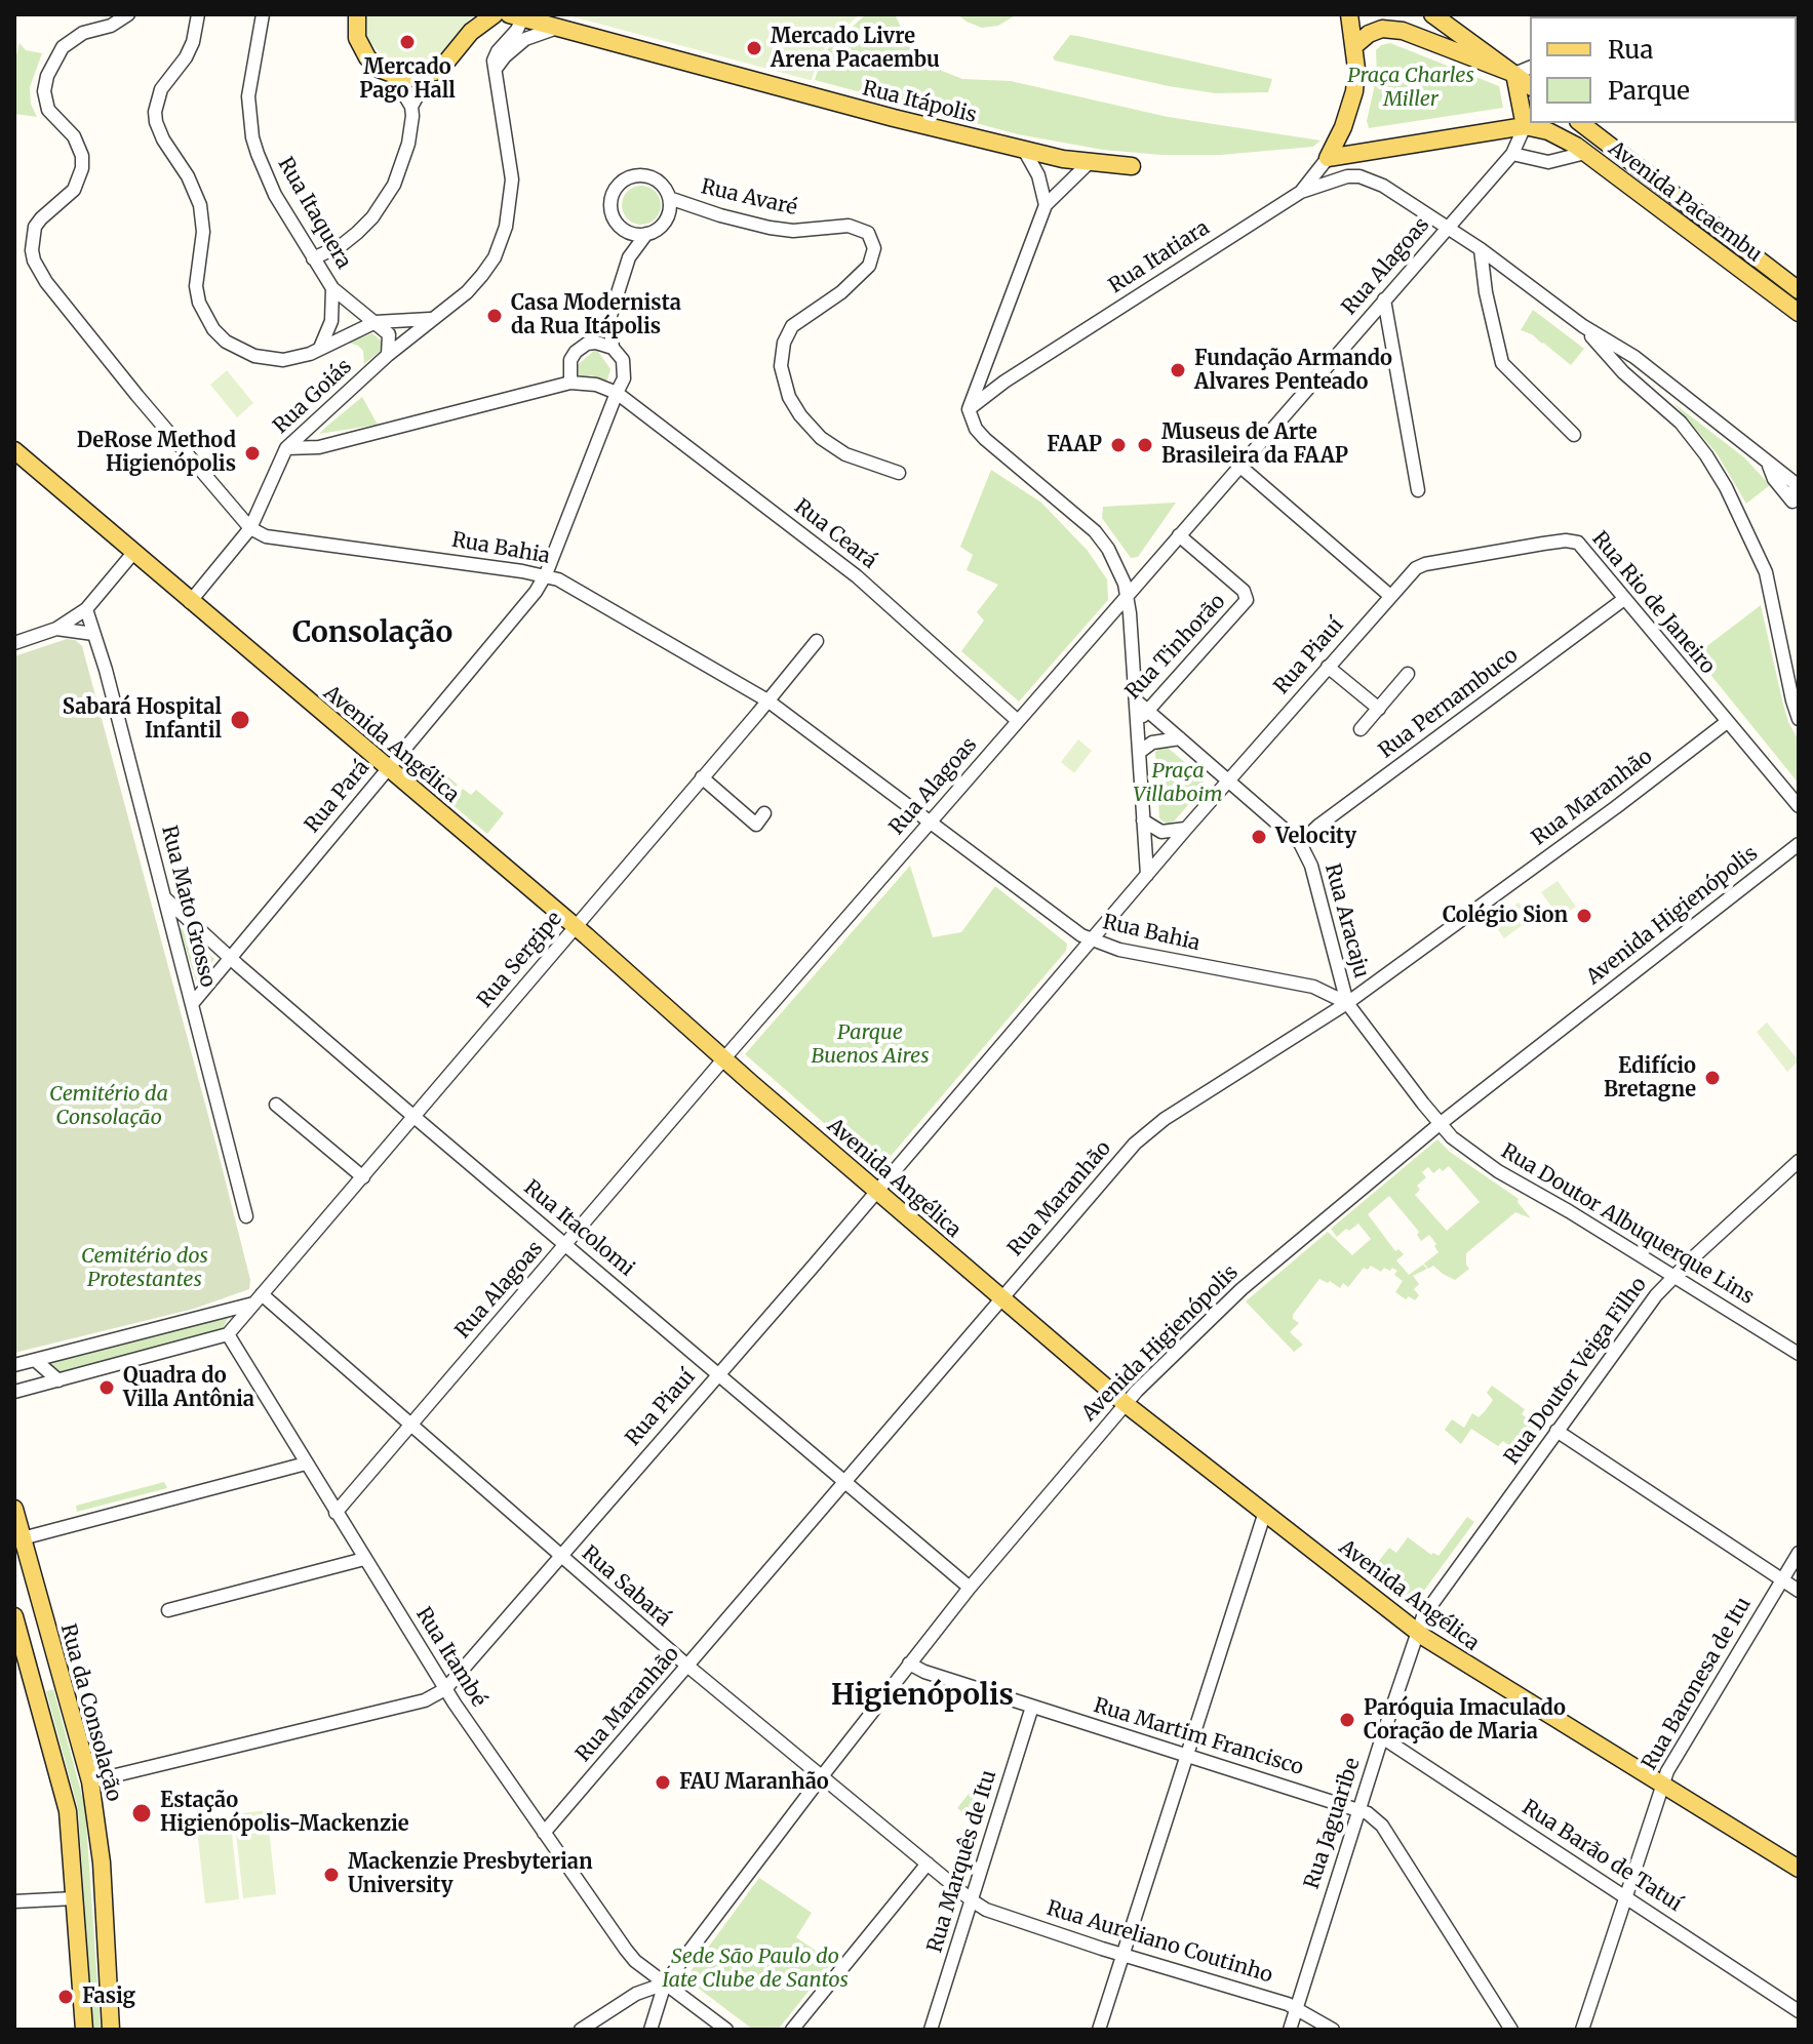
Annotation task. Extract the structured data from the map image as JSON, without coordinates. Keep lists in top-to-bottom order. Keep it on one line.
{"streets":{"main road":["Rua Itápolis","Avenida Pacaembu","Avenida Angélica","Rua da Consolação"],"street":["Rua Avaré","Rua Itaquera","Rua Itatiara","Rua Alagoas","Rua Goiás","Rua Ceará","Rua Bahia","Rua Rio de Janeiro","Rua Tinhorão","Rua Piauí","Rua Pernambuco","Rua Pará","Rua Maranhão","Rua Mato Grosso","Avenida Higienópolis","Rua Aracaju","Rua Sergipe","Rua Doutor Albuquerque Lins","Rua Itacolomi","Rua Doutor Veiga Filho","Rua Sabará","Rua Itambé","Rua Baronesa de Itu","Rua Martim Francisco","Rua Jaguaribe","Rua Barão de Tatuí","Rua Marquês de Itu","Rua Aureliano Coutinho"]},"crossings":[["Rua Alagoas","Rua Ceará"],["Rua Alagoas","Rua Bahia"],["Rua Alagoas","Rua Tinhorão"],["Rua Alagoas","Avenida Angélica"],["Rua Alagoas","Rua Itacolomi"],["Rua Alagoas","Rua Sabará"],["Rua Alagoas","Rua Itambé"],["Rua Goiás","Rua Bahia"],["Rua Goiás","Avenida Angélica"],["Rua Ceará","Rua Pará"],["Rua Bahia","Rua Piauí"],["Rua Bahia","Rua Pará"],["Rua Bahia","Rua Maranhão"],["Rua Bahia","Rua Aracaju"],["Rua Bahia","Rua Sergipe"],["Rua Rio de Janeiro","Rua Piauí"],["Rua Rio de Janeiro","Rua Pernambuco"],["Rua Rio de Janeiro","Rua Maranhão"],["Rua Piauí","Avenida Angélica"],["Rua Piauí","Rua Aracaju"],["Rua Piauí","Rua Itacolomi"],["Rua Piauí","Rua Sabará"],["Rua Piauí","Rua Itambé"],["Rua Piauí","Rua da Consolação"],["Rua Pernambuco","Rua Aracaju"],["Avenida Angélica","Rua Pará"],["Avenida Angélica","Rua Maranhão"],["Avenida Angélica","Avenida Higienópolis"],["Avenida Angélica","Rua Sergipe"],["Avenida Angélica","Rua Doutor Veiga Filho"],["Avenida Angélica","Rua Baronesa de Itu"],["Avenida Angélica","Rua Jaguaribe"],["Rua Pará","Rua Mato Grosso"],["Rua Pará","Rua Itacolomi"],["Rua Maranhão","Rua Aracaju"],["Rua Maranhão","Rua Itacolomi"],["Rua Maranhão","Rua Sabará"],["Rua Maranhão","Rua Itambé"],["Rua Mato Grosso","Rua Itacolomi"],["Avenida Higienópolis","Rua Aracaju"],["Avenida Higienópolis","Rua Doutor Albuquerque Lins"],["Avenida Higienópolis","Rua Itacolomi"],["Avenida Higienópolis","Rua Sabará"],["Avenida Higienópolis","Rua Itambé"],["Avenida Higienópolis","Rua Martim Francisco"],["Rua Aracaju","Rua Doutor Albuquerque Lins"],["Rua Sergipe","Rua Itacolomi"],["Rua Sergipe","Rua Sabará"],["Rua Sergipe","Rua Itambé"],["Rua Doutor Albuquerque Lins","Rua Doutor Veiga Filho"],["Rua Doutor Veiga Filho","Rua Jaguaribe"],["Rua Sabará","Rua Marquês de Itu"],["Rua Sabará","Rua Aureliano Coutinho"],["Rua Baronesa de Itu","Rua Barão de Tatuí"],["Rua Martim Francisco","Rua Jaguaribe"],["Rua Martim Francisco","Rua Marquês de Itu"],["Rua Jaguaribe","Rua Barão de Tatuí"],["Rua Jaguaribe","Rua Aureliano Coutinho"],["Rua Marquês de Itu","Rua Aureliano Coutinho"]],"districts":["Consolação","Higienópolis"],"parks":["Praça Charles Miller","Praça Villaboim","Parque Buenos Aires","Cemitério da Consolação","Cemitério dos Protestantes","Sede São Paulo do Iate Clube de Santos"],"places":["Mercado Pago Hall","Mercado Livre Arena Pacaembu","Casa Modernista da Rua Itápolis","Fundação Armando Alvares Penteado","FAAP","Museus de Arte Brasileira da FAAP","DeRose Method Higienópolis","Sabará Hospital Infantil","Velocity","Colégio Sion","Edifício Bretagne","Quadra do Villa Antônia","Paróquia Imaculado Coração de Maria","FAU Maranhão","Estação Higienópolis-Mackenzie","Mackenzie Presbyterian University","Fasig"],"legend":["Rua","Parque"]}
